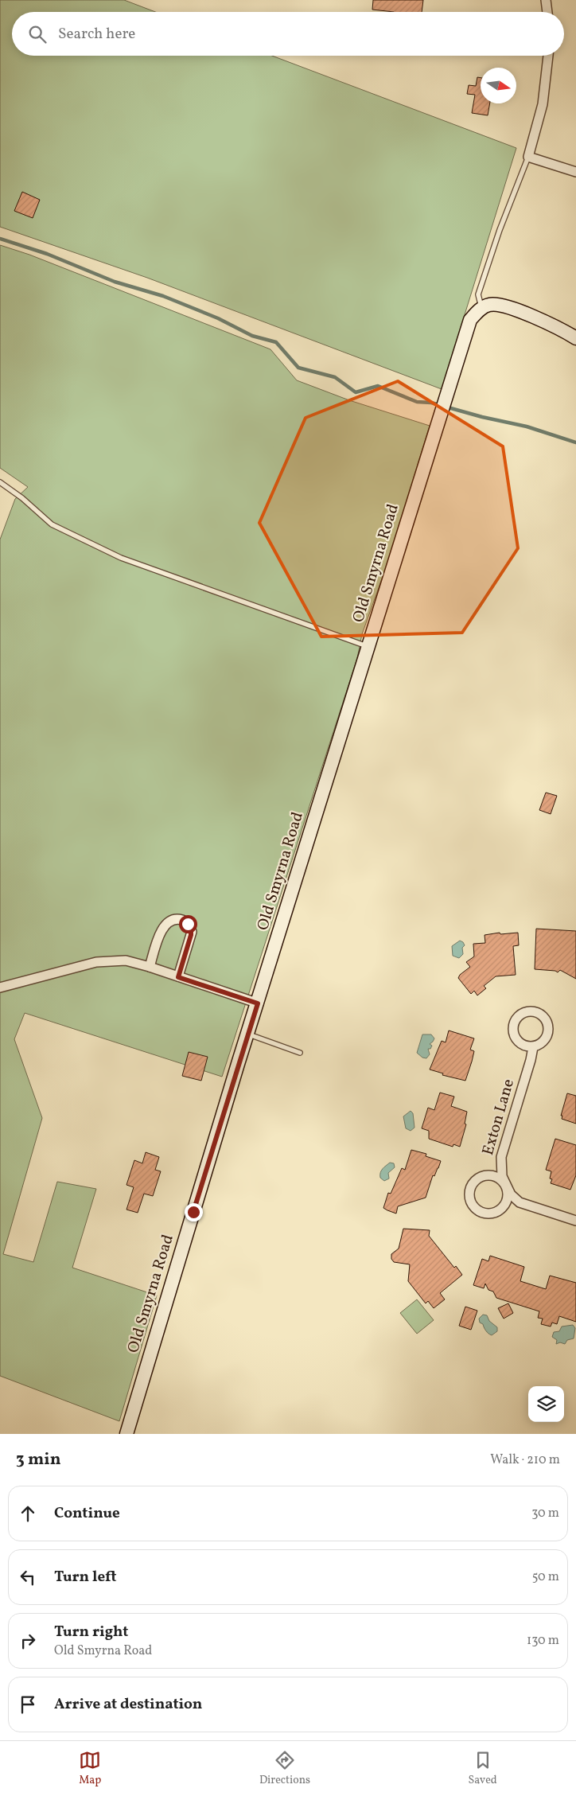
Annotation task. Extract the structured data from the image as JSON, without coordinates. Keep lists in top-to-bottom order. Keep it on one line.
{"streets":{"street":["Old Smyrna Road","Exton Lane"]},"north":"right","page":{"search":"Search here","heading":["3 min","Walk · 210 m"],"list":[["Continue","30 m"],["Turn left","50 m"],["Turn right","Old Smyrna Road","130 m"],"Arrive at destination"],"nav":["Map","Directions","Saved"]}}
